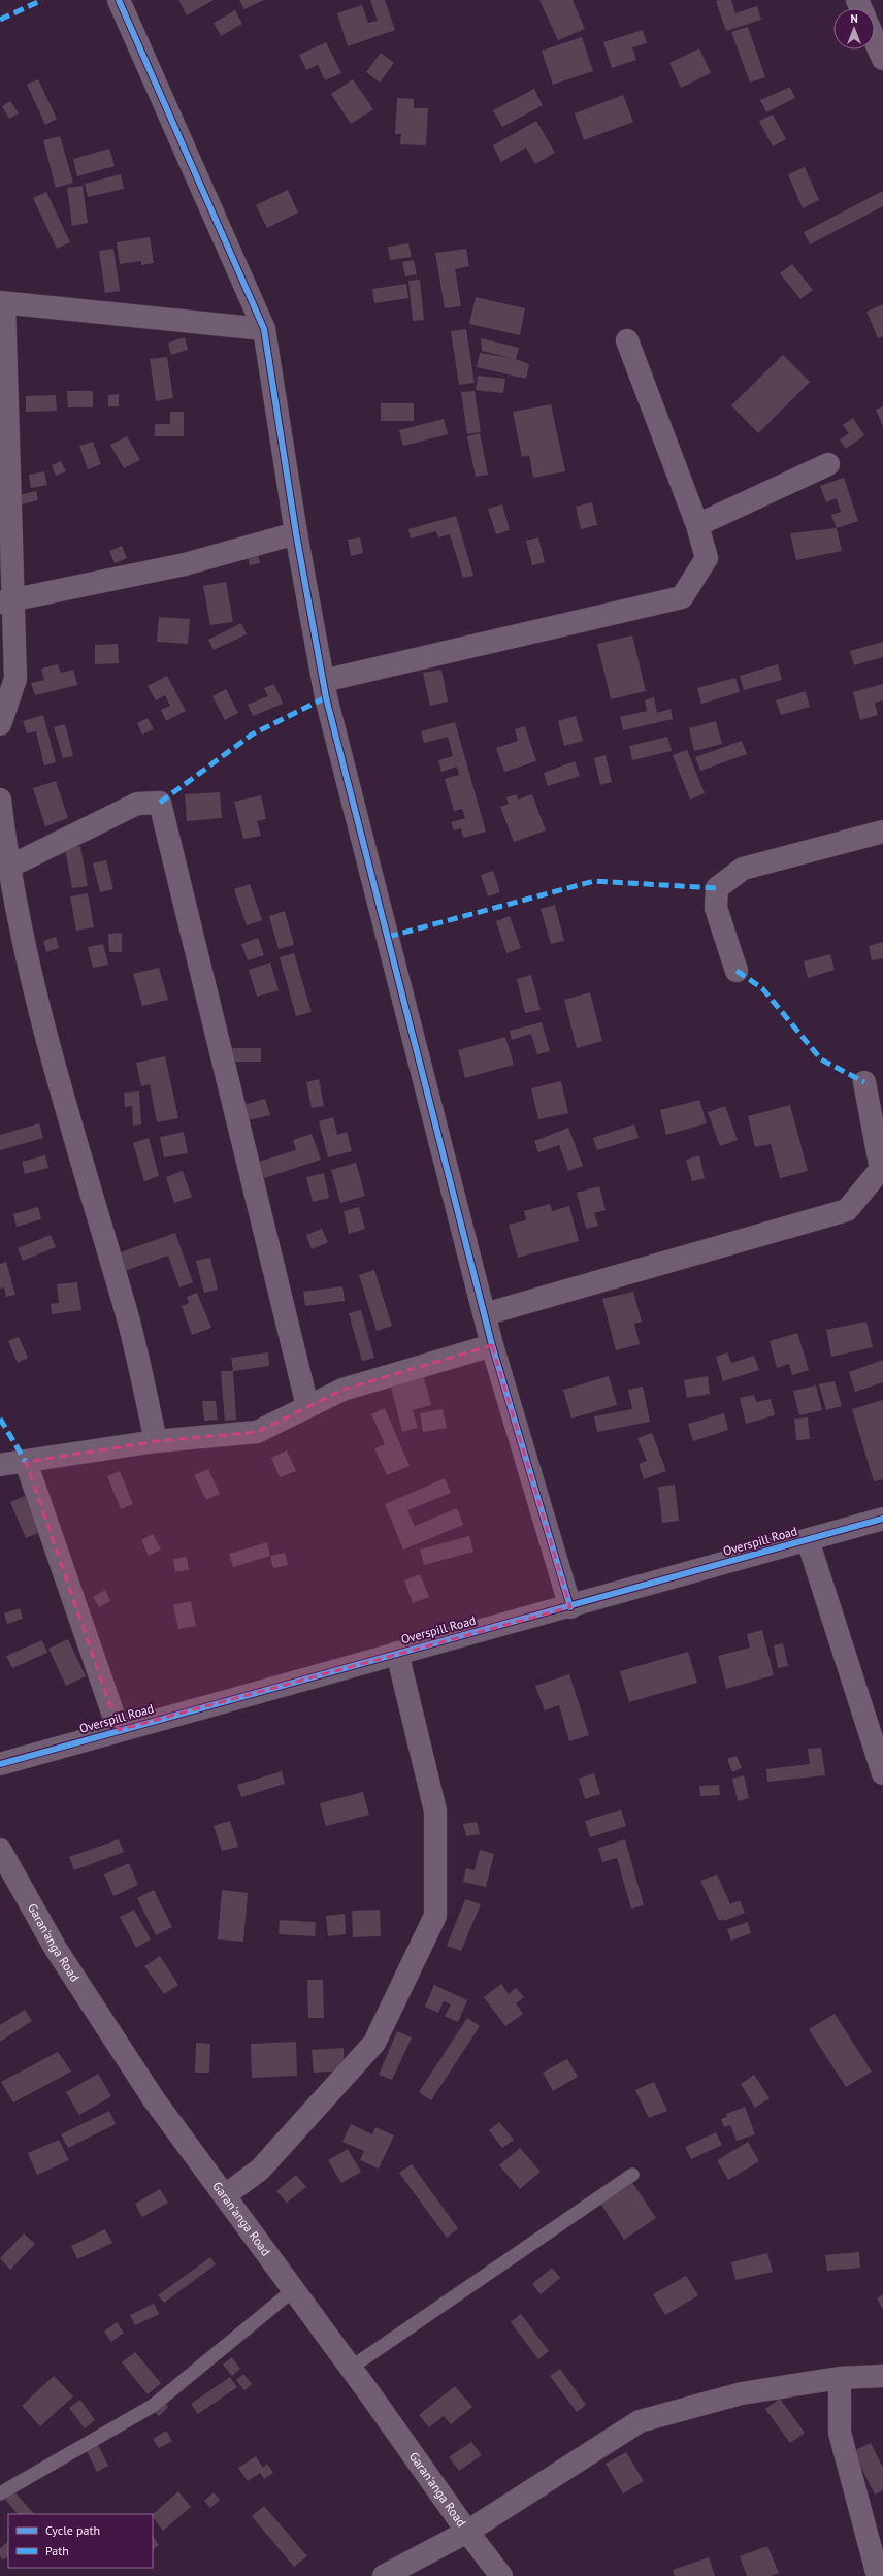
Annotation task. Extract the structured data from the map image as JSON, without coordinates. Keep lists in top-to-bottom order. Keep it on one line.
{"streets":{"street":["Overspill Road","Garan'anga Road"]},"legend":["Cycle path","Path"],"north":"top"}
